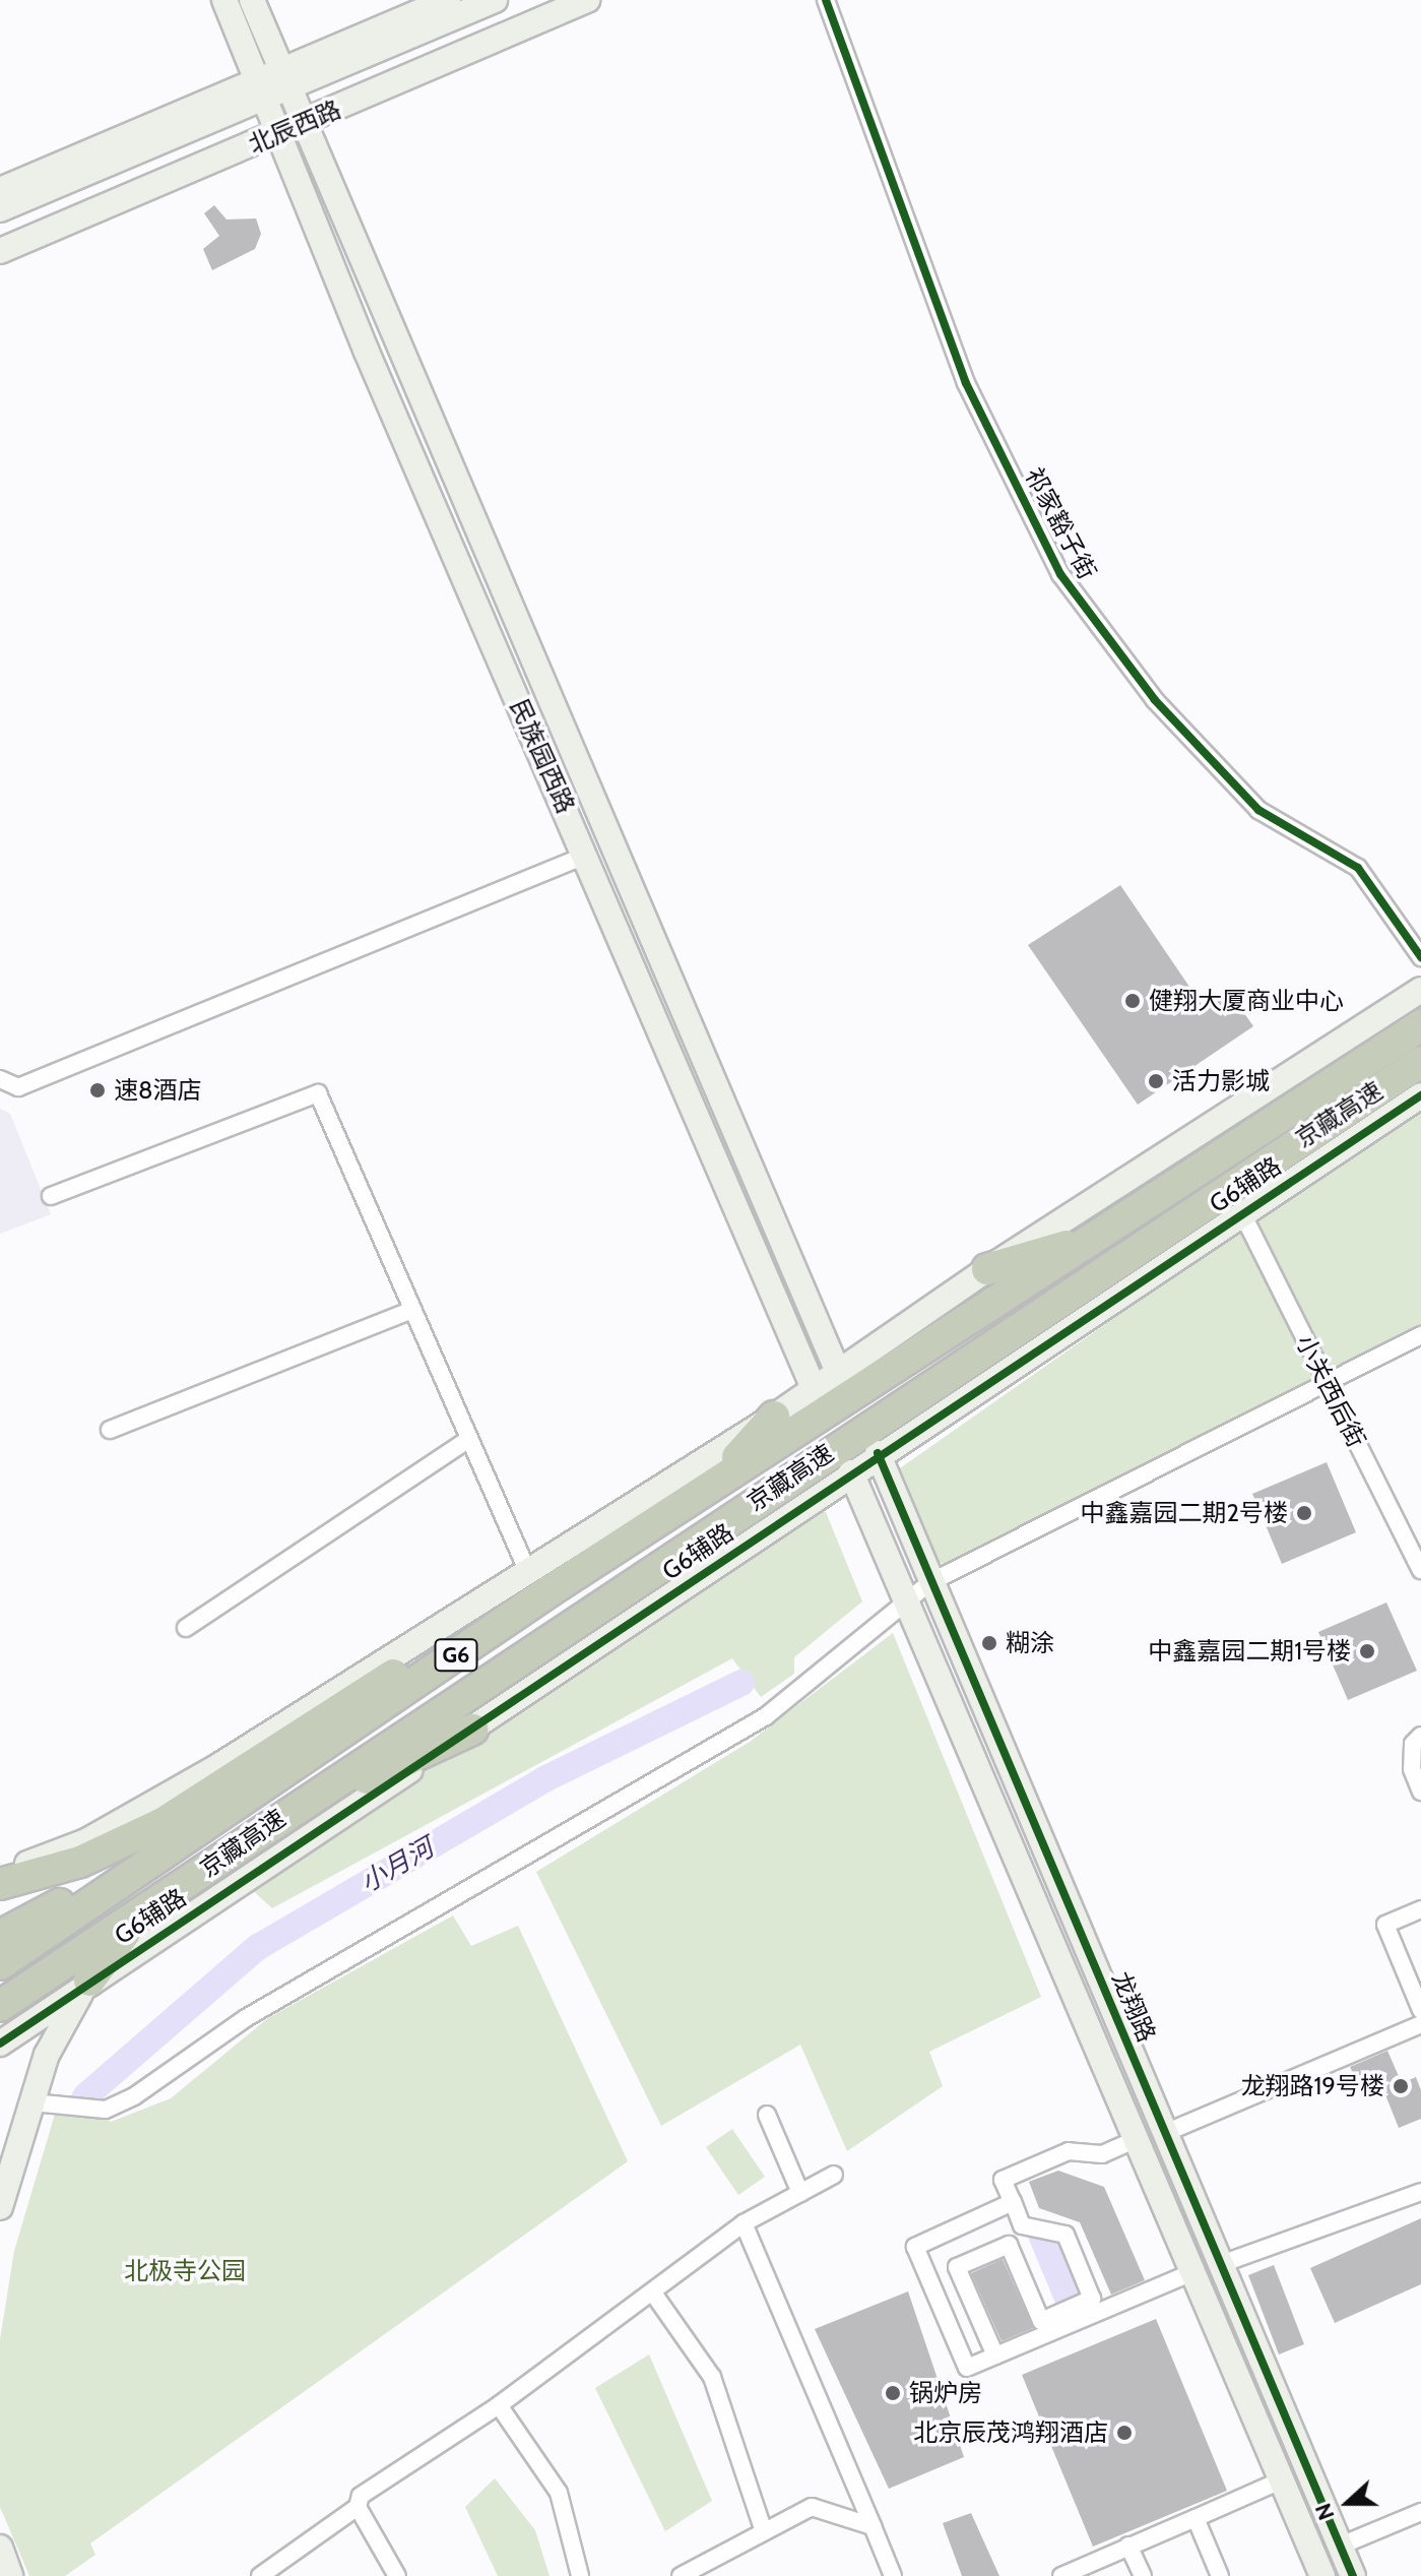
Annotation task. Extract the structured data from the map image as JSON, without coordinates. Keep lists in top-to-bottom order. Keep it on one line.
{"streets":{"highway":["京藏高速","G6"],"street":["北辰西路","祁家豁子街","民族园西路","G6辅路","小关西后街","龙翔路"]},"crossings":[["北辰西路","民族园西路"],["G6辅路","小关西后街"],["G6辅路","龙翔路"]],"water":["小月河"],"parks":["北极寺公园"],"places":["健翔大厦商业中心","活力影城","速8酒店","中鑫嘉园二期2号楼","糊涂","中鑫嘉园二期1号楼","龙翔路19号楼","锅炉房","北京辰茂鸿翔酒店"],"north":"left"}
